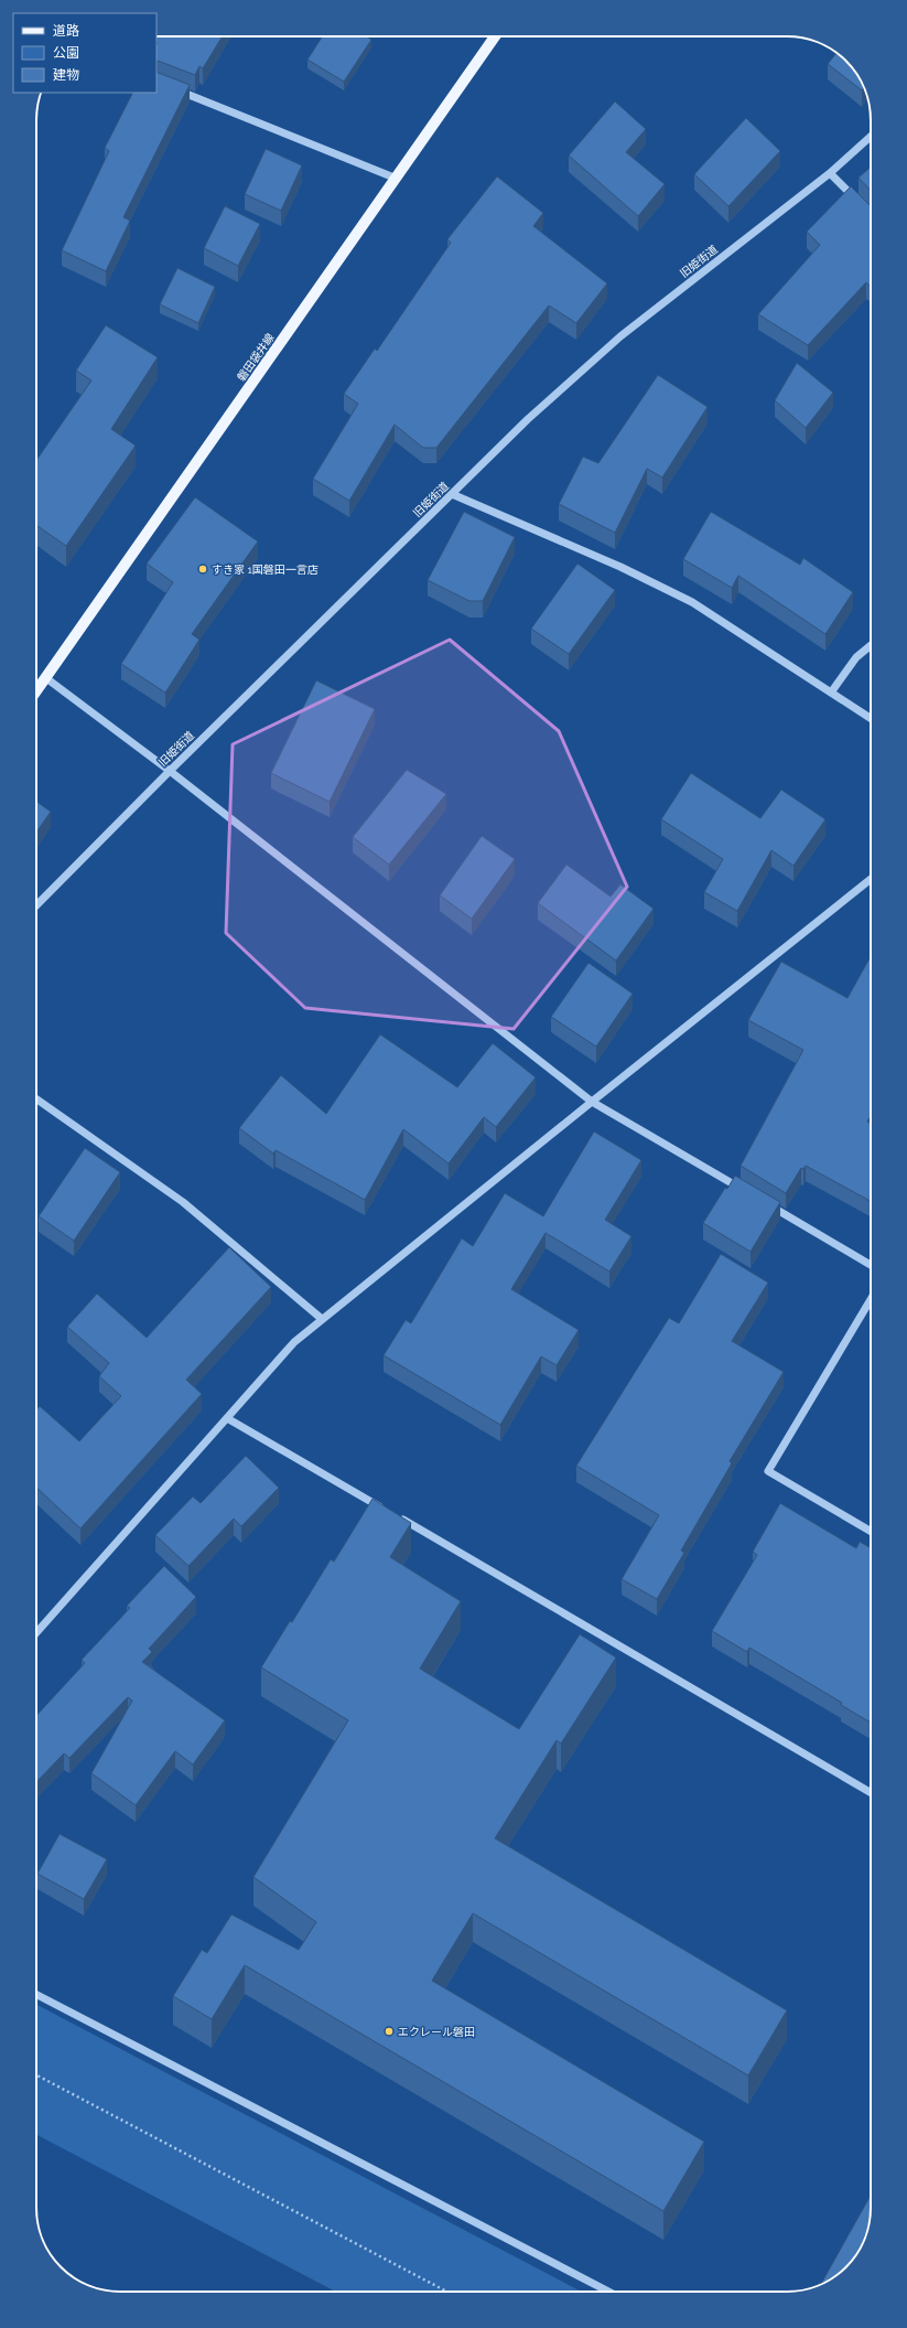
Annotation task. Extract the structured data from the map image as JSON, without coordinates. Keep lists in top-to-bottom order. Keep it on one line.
{"streets":{"main road":["磐田袋井線"],"street":["旧姫街道"]},"places":["すき家 1国磐田一言店","エクレール磐田"],"legend":["道路","公園","建物"]}
